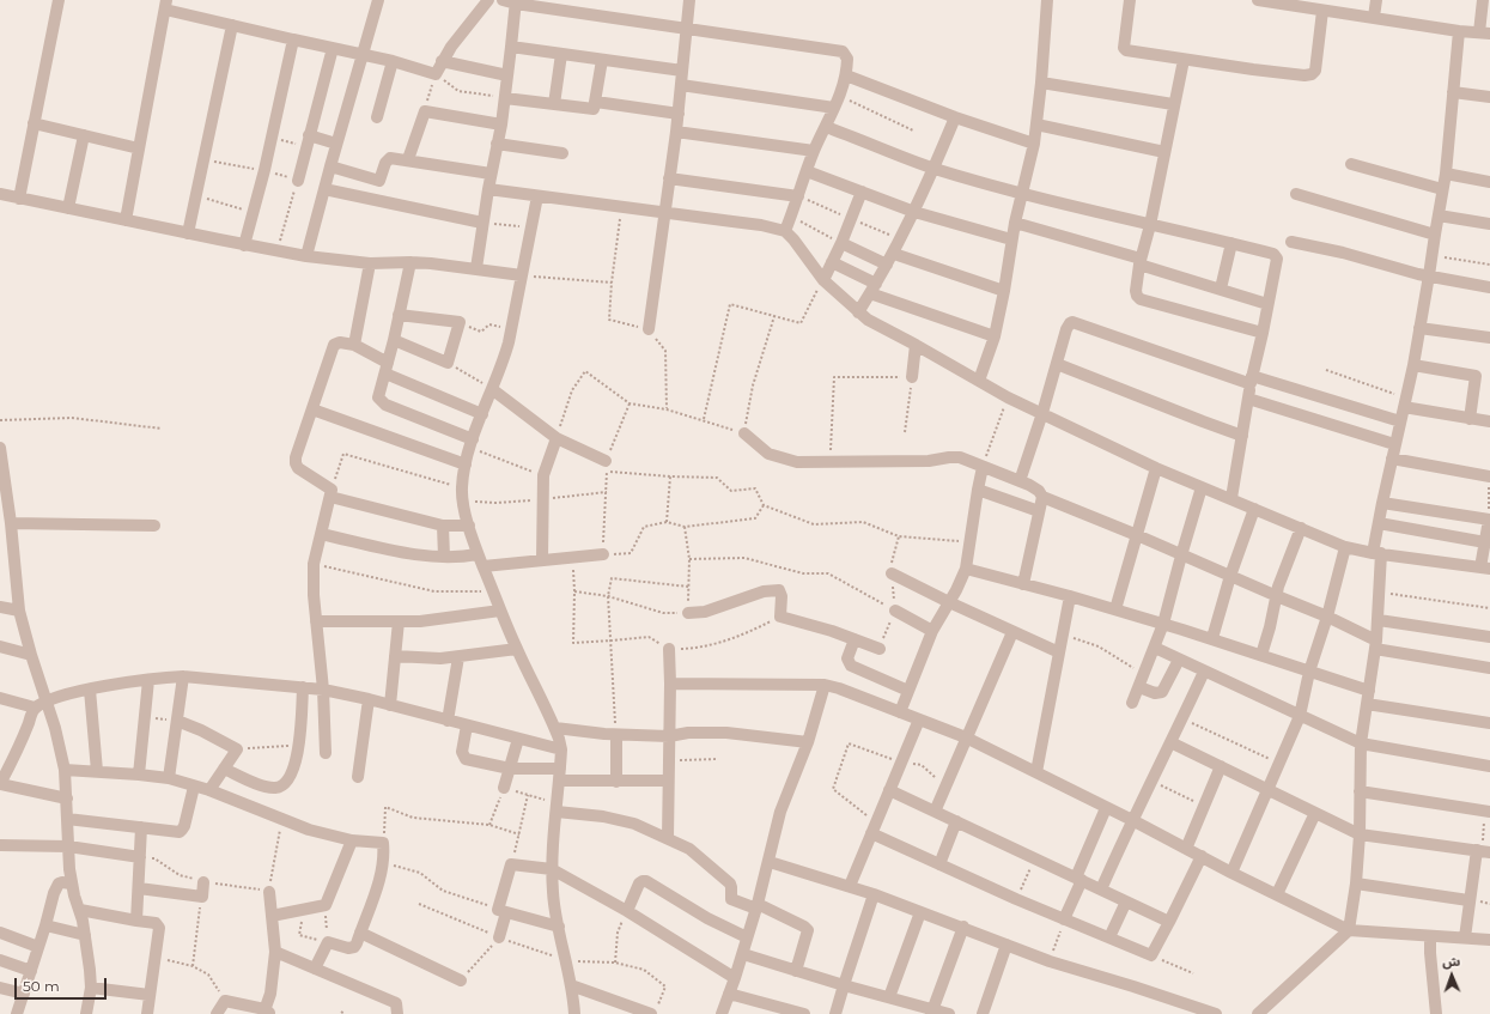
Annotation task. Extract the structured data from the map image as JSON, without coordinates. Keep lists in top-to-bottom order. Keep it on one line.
{"scale_bar":"50 m","north":"top"}
